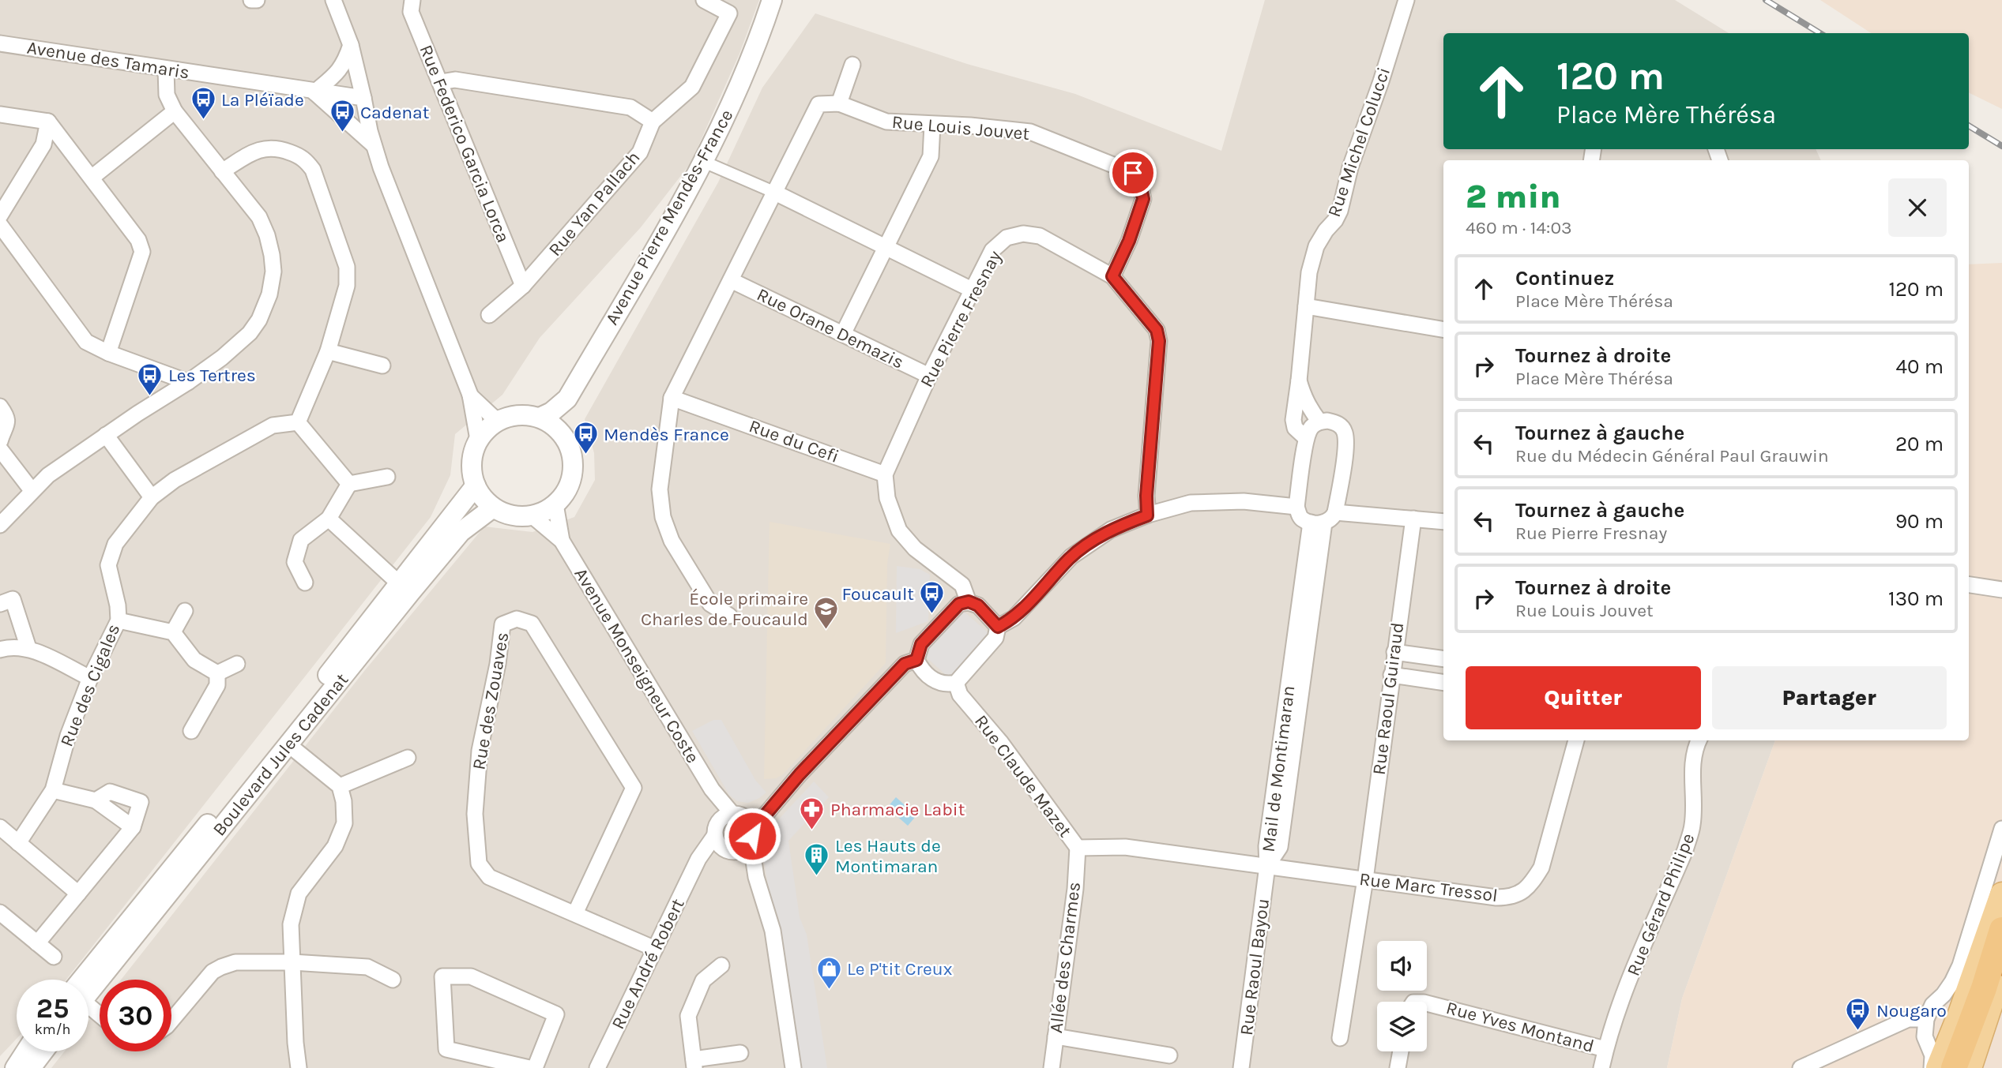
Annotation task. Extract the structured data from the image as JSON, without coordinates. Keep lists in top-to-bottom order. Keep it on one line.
{"streets":{"street":["Avenue des Tamaris","Rue Louis Jouvet","Rue Michel Colucci","Rue Federico Garcia Lorca","Rue Yan Pallach","Avenue Pierre Mendès-France","Rue Pierre Fresnay","Rue Orane Demazis","Rue du Cefi","Avenue Monseigneur Coste","Rue des Cigales","Rue Raoul Guiraud","Rue des Zouaves","Boulevard Jules Cadenat","Mail de Montimaran","Rue Claude Mazet","Rue Marc Tressol","Rue Gérard Philipe","Allée des Charmes","Rue André Robert","Rue Raoul Bayou","Rue Yves Montand"]},"crossings":[["Rue Louis Jouvet","Rue Pierre Fresnay"],["Rue Michel Colucci","Mail de Montimaran"],["Rue Federico Garcia Lorca","Rue Yan Pallach"],["Avenue Pierre Mendès-France","Avenue Monseigneur Coste"],["Avenue Pierre Mendès-France","Boulevard Jules Cadenat"],["Rue Pierre Fresnay","Rue Orane Demazis"],["Rue Pierre Fresnay","Rue du Cefi"],["Avenue Monseigneur Coste","Boulevard Jules Cadenat"],["Avenue Monseigneur Coste","Rue André Robert"],["Rue Raoul Guiraud","Rue Marc Tressol"],["Rue des Zouaves","Rue André Robert"],["Mail de Montimaran","Rue Claude Mazet"],["Mail de Montimaran","Rue Marc Tressol"],["Mail de Montimaran","Rue Raoul Bayou"],["Rue Claude Mazet","Rue Marc Tressol"],["Rue Claude Mazet","Allée des Charmes"],["Rue Claude Mazet","Rue Raoul Bayou"],["Rue Marc Tressol","Rue Raoul Bayou"],["Rue Gérard Philipe","Rue Yves Montand"]],"places":{"bus stop":["La Pléïade","Cadenat","Les Tertres","Mendès France","Foucault","Nougaro"],"school or university":["École primaire Charles de Foucauld"],"pharmacy":["Pharmacie Labit"],"building":["Les Hauts de Montimaran"],"shop":["Le P'tit Creux"]},"page":{"turn":["120 m","Place Mère Thérésa"],"heading":["2 min","460 m · 14:03"],"list":[{"name":"Continuez","note":"Place Mère Thérésa","value":"120 m"},{"name":"Tournez à droite","note":"Place Mère Thérésa","value":"40 m"},{"name":"Tournez à gauche","note":"Rue du Médecin Général Paul Grauwin","value":"20 m"},{"name":"Tournez à gauche","note":"Rue Pierre Fresnay","value":"90 m"},{"name":"Tournez à droite","note":"Rue Louis Jouvet","value":"130 m"}],"buttons":["Quitter","Partager"],"speed":"25 km/h","limit":"30"}}
